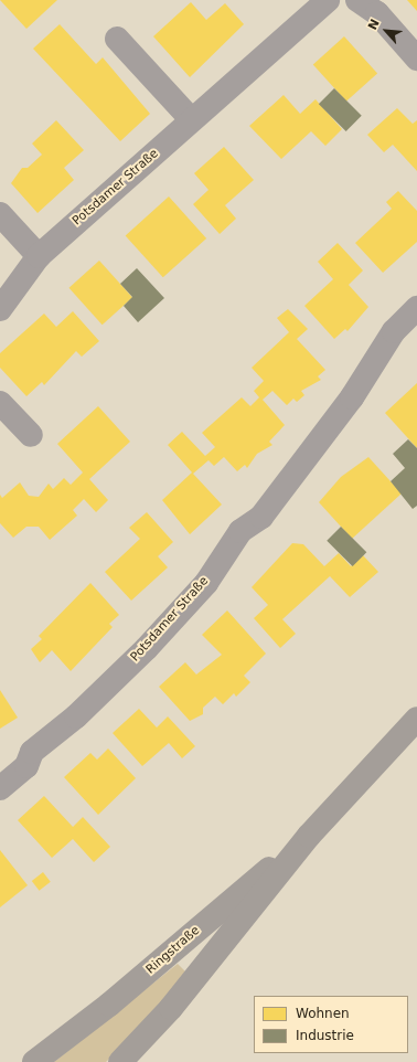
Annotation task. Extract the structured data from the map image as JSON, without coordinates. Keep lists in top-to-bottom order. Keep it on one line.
{"streets":{"main road":["Ringstraße"],"street":["Potsdamer Straße"]},"legend":["Wohnen","Industrie"],"north":"top left"}
